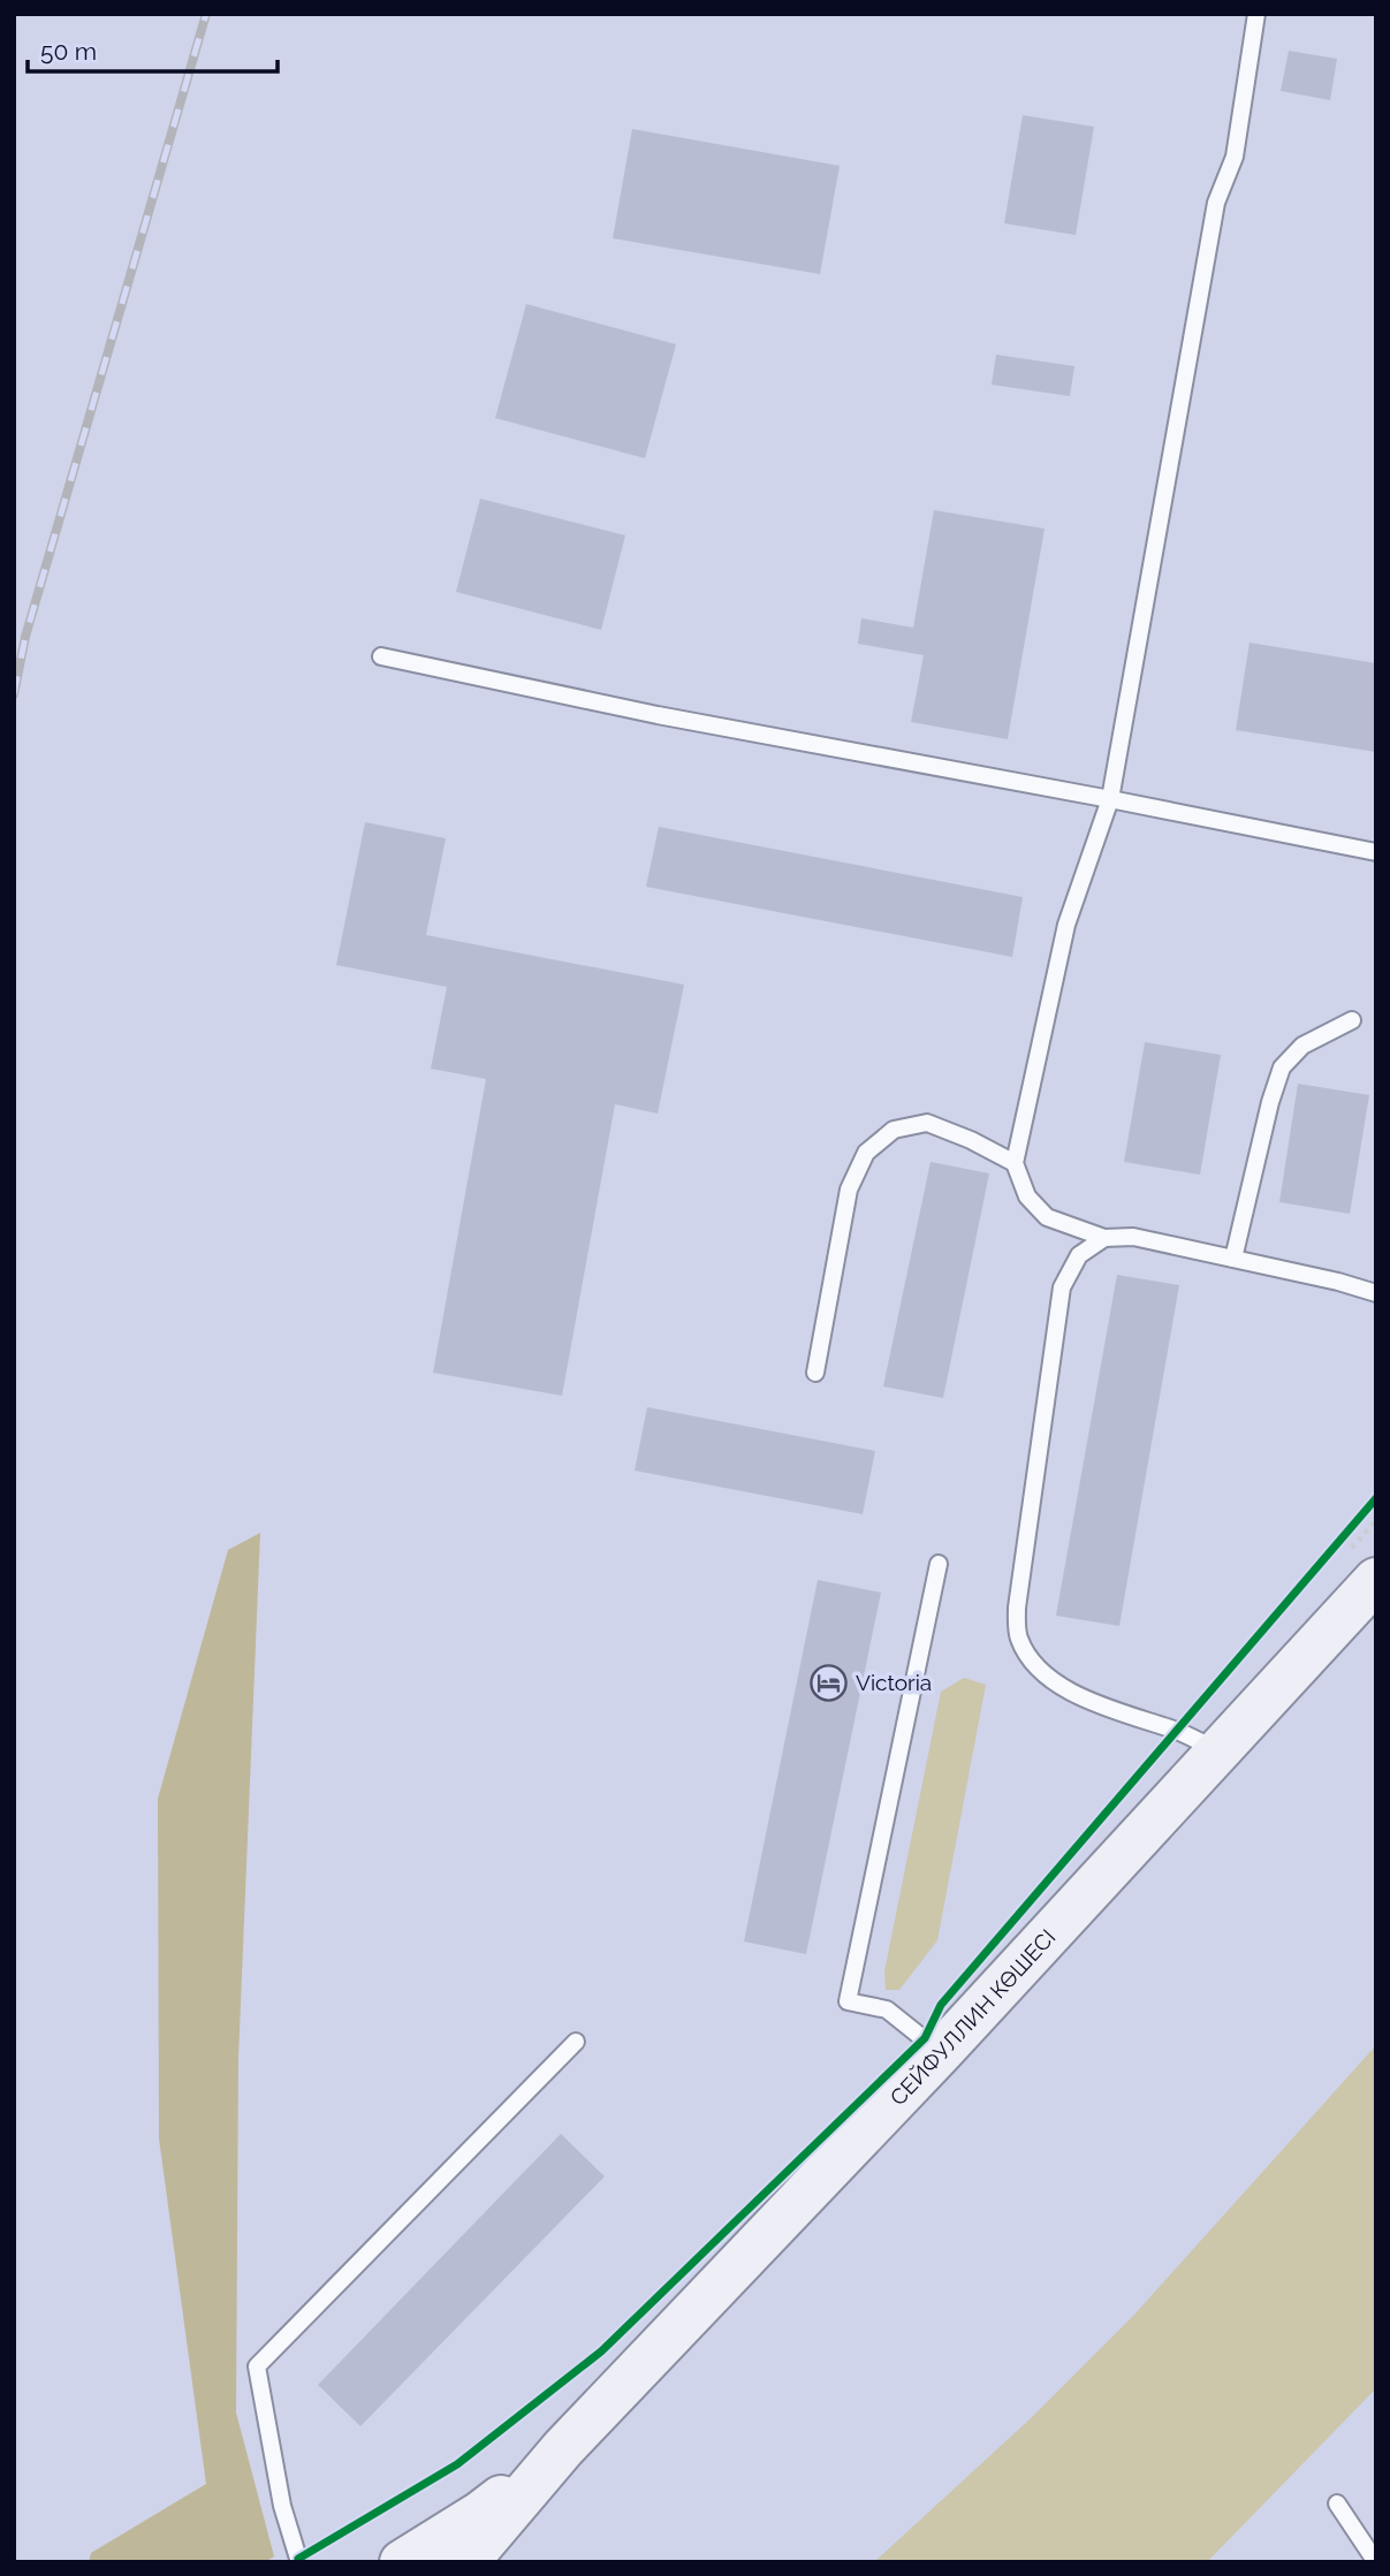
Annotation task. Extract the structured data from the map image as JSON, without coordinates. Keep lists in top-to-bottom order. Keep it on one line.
{"streets":{"main road":["СЕЙФУЛЛИН КӨШЕСІ"]},"places":{"hotel":["Victoria"]},"scale_bar":"50 m"}
